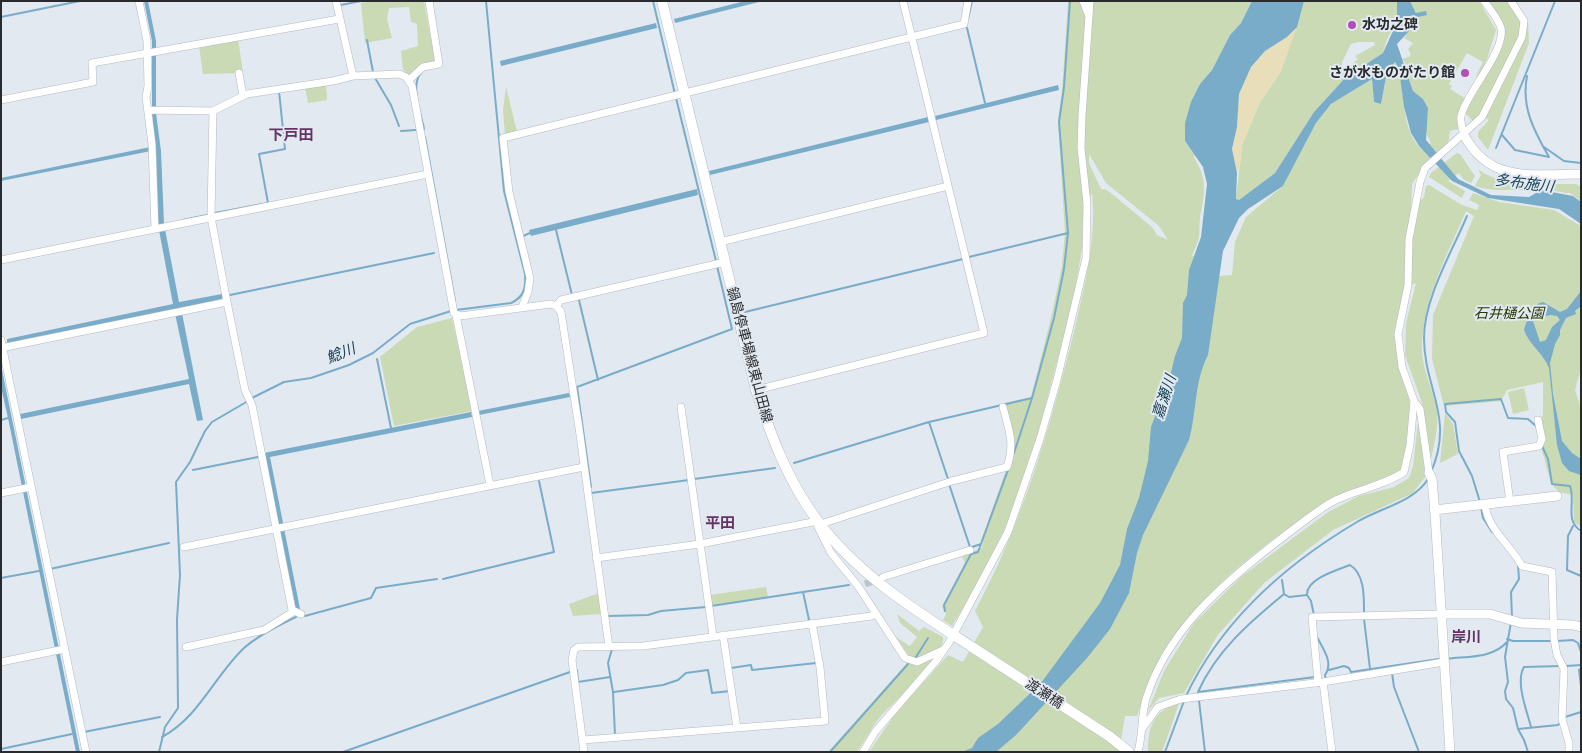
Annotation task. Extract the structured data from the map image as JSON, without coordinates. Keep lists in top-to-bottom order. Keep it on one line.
{"streets":{"main road":["鍋島停車場線東山田線","渡瀬橋"]},"crossings":[["鍋島停車場線東山田線","渡瀬橋"]],"districts":["下戸田","平田","岸川"],"water":["多布施川","鯰川","嘉瀬川"],"parks":["石井樋公園"],"places":["水功之碑","さが水ものがたり館"]}
